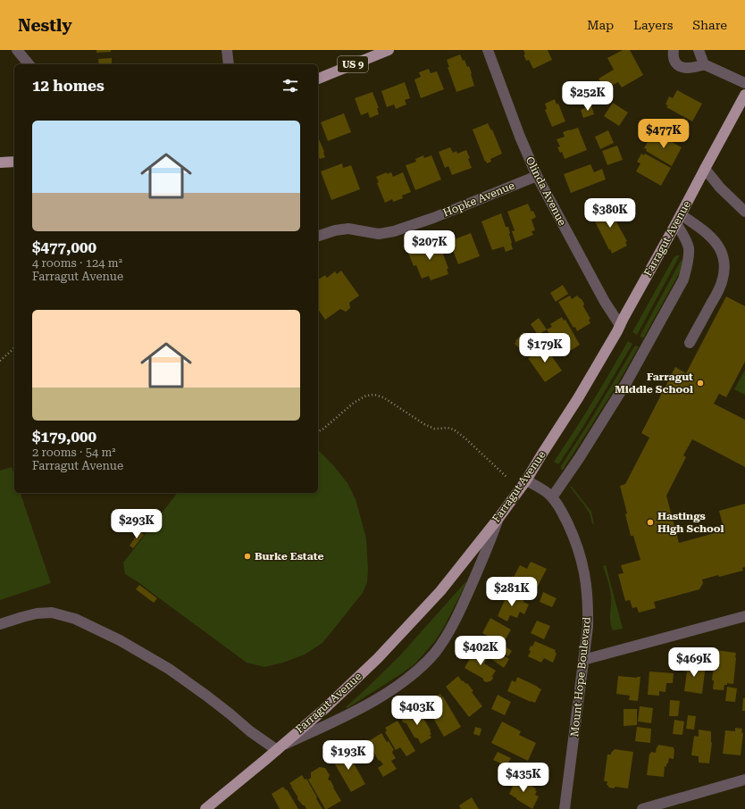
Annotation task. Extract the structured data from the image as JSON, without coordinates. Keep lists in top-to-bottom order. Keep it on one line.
{"streets":{"main road":["US 9","Farragut Avenue"],"street":["Olinda Avenue","Hopke Avenue","Mount Hope Boulevard"]},"crossings":[["Olinda Avenue","Hopke Avenue"],["Olinda Avenue","Farragut Avenue"],["Farragut Avenue","Mount Hope Boulevard"]],"places":["Farragut Middle School","Hastings High School","Burke Estate"],"page":{"header":"Nestly","nav":["Map","Layers","Share"],"heading":"12 homes","price":["$252K","$477K","$380K","$207K","$179K","$293K","$281K","$402K","$469K","$403K","$193K","$435K"],"list":[{"name":"$477,000","note":"4 rooms · 124 m² · Farragut Avenue"},{"name":"$179,000","note":"2 rooms · 54 m² · Farragut Avenue"}]}}
